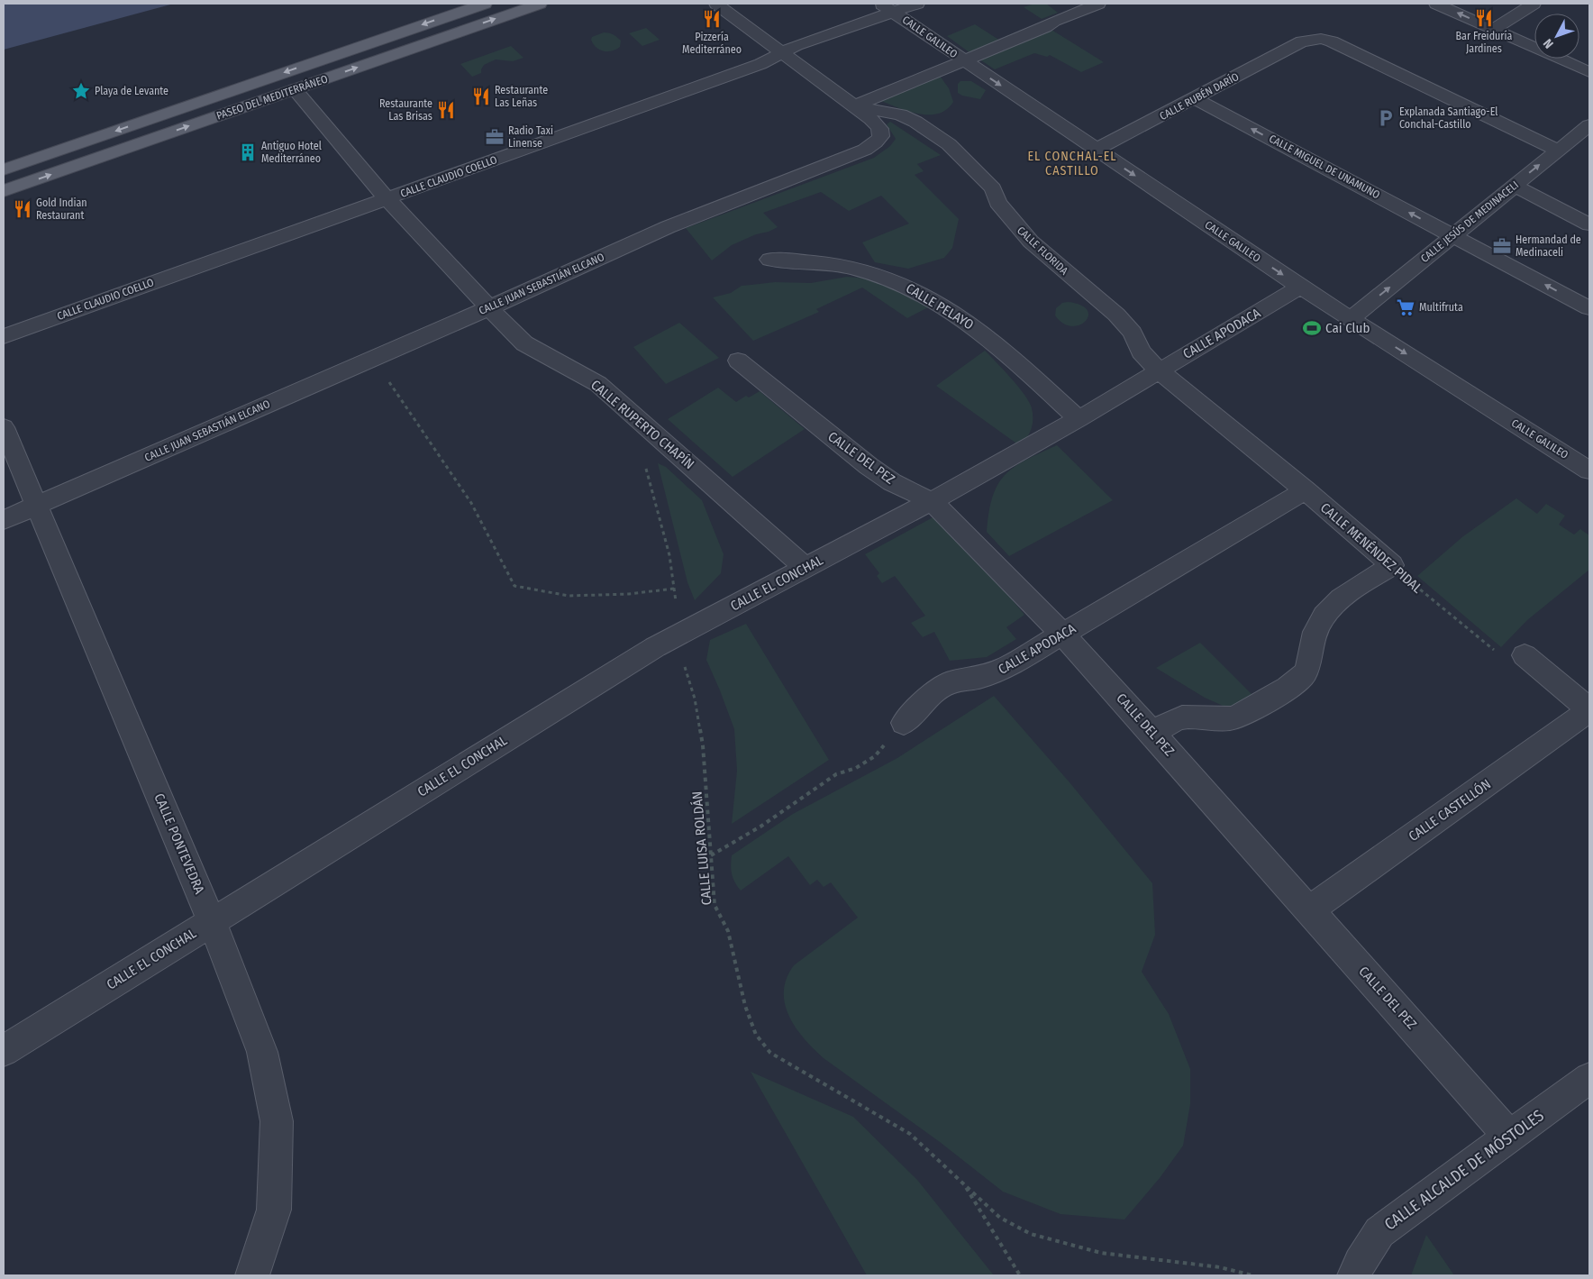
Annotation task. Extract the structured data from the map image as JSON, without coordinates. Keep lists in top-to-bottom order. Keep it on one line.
{"streets":{"main road":["PASEO DEL MEDITERRÁNEO"],"street":["CALLE GALILEO","CALLE RUBÉN DARÍO","CALLE MIGUEL DE UNAMUNO","CALLE CLAUDIO COELLO","CALLE JESÚS DE MEDINACELI","CALLE FLORIDA","CALLE JUAN SEBASTIÁN ELCANO","CALLE PELAYO","CALLE APODACA","CALLE RUPERTO CHAPÍN","CALLE DEL PEZ","CALLE MENÉNDEZ PIDAL","CALLE EL CONCHAL","CALLE CASTELLÓN","CALLE PONTEVEDRA","CALLE ALCALDE DE MÓSTOLES"],"path":["CALLE LUISA ROLDÁN"]},"crossings":[["CALLE GALILEO","CALLE RUBÉN DARÍO"],["CALLE GALILEO","CALLE CLAUDIO COELLO"],["CALLE GALILEO","CALLE JESÚS DE MEDINACELI"],["CALLE GALILEO","CALLE APODACA"],["CALLE RUBÉN DARÍO","CALLE MIGUEL DE UNAMUNO"],["CALLE RUBÉN DARÍO","CALLE JESÚS DE MEDINACELI"],["PASEO DEL MEDITERRÁNEO","CALLE RUPERTO CHAPÍN"],["CALLE MIGUEL DE UNAMUNO","CALLE JESÚS DE MEDINACELI"],["CALLE CLAUDIO COELLO","CALLE JUAN SEBASTIÁN ELCANO"],["CALLE CLAUDIO COELLO","CALLE RUPERTO CHAPÍN"],["CALLE FLORIDA","CALLE JUAN SEBASTIÁN ELCANO"],["CALLE FLORIDA","CALLE APODACA"],["CALLE FLORIDA","CALLE MENÉNDEZ PIDAL"],["CALLE JUAN SEBASTIÁN ELCANO","CALLE RUPERTO CHAPÍN"],["CALLE JUAN SEBASTIÁN ELCANO","CALLE PONTEVEDRA"],["CALLE PELAYO","CALLE APODACA"],["CALLE APODACA","CALLE DEL PEZ"],["CALLE APODACA","CALLE MENÉNDEZ PIDAL"],["CALLE APODACA","CALLE EL CONCHAL"],["CALLE RUPERTO CHAPÍN","CALLE EL CONCHAL"],["CALLE DEL PEZ","CALLE EL CONCHAL"],["CALLE DEL PEZ","CALLE CASTELLÓN"],["CALLE DEL PEZ","CALLE ALCALDE DE MÓSTOLES"],["CALLE EL CONCHAL","CALLE PONTEVEDRA"],["CALLE EL CONCHAL","CALLE LUISA ROLDÁN"]],"one_way":["CALLE GALILEO","CALLE JESÚS DE MEDINACELI"],"districts":["EL CONCHAL-EL CASTILLO"],"places":{"restaurant":["Bar Freiduría Jardines","Pizzería Mediterráneo","Restaurante Las Leñas","Restaurante Las Brisas","Gold Indian Restaurant"],"place":["Playa de Levante"],"parking":["Explanada Santiago-El Conchal-Castillo"],"office":["Radio Taxi Linense","Hermandad de Medinaceli"],"building":["Antiguo Hotel Mediterráneo"],"supermarket":["Multifruta"],"sports":["Cai Club"]},"north":"bottom left"}
